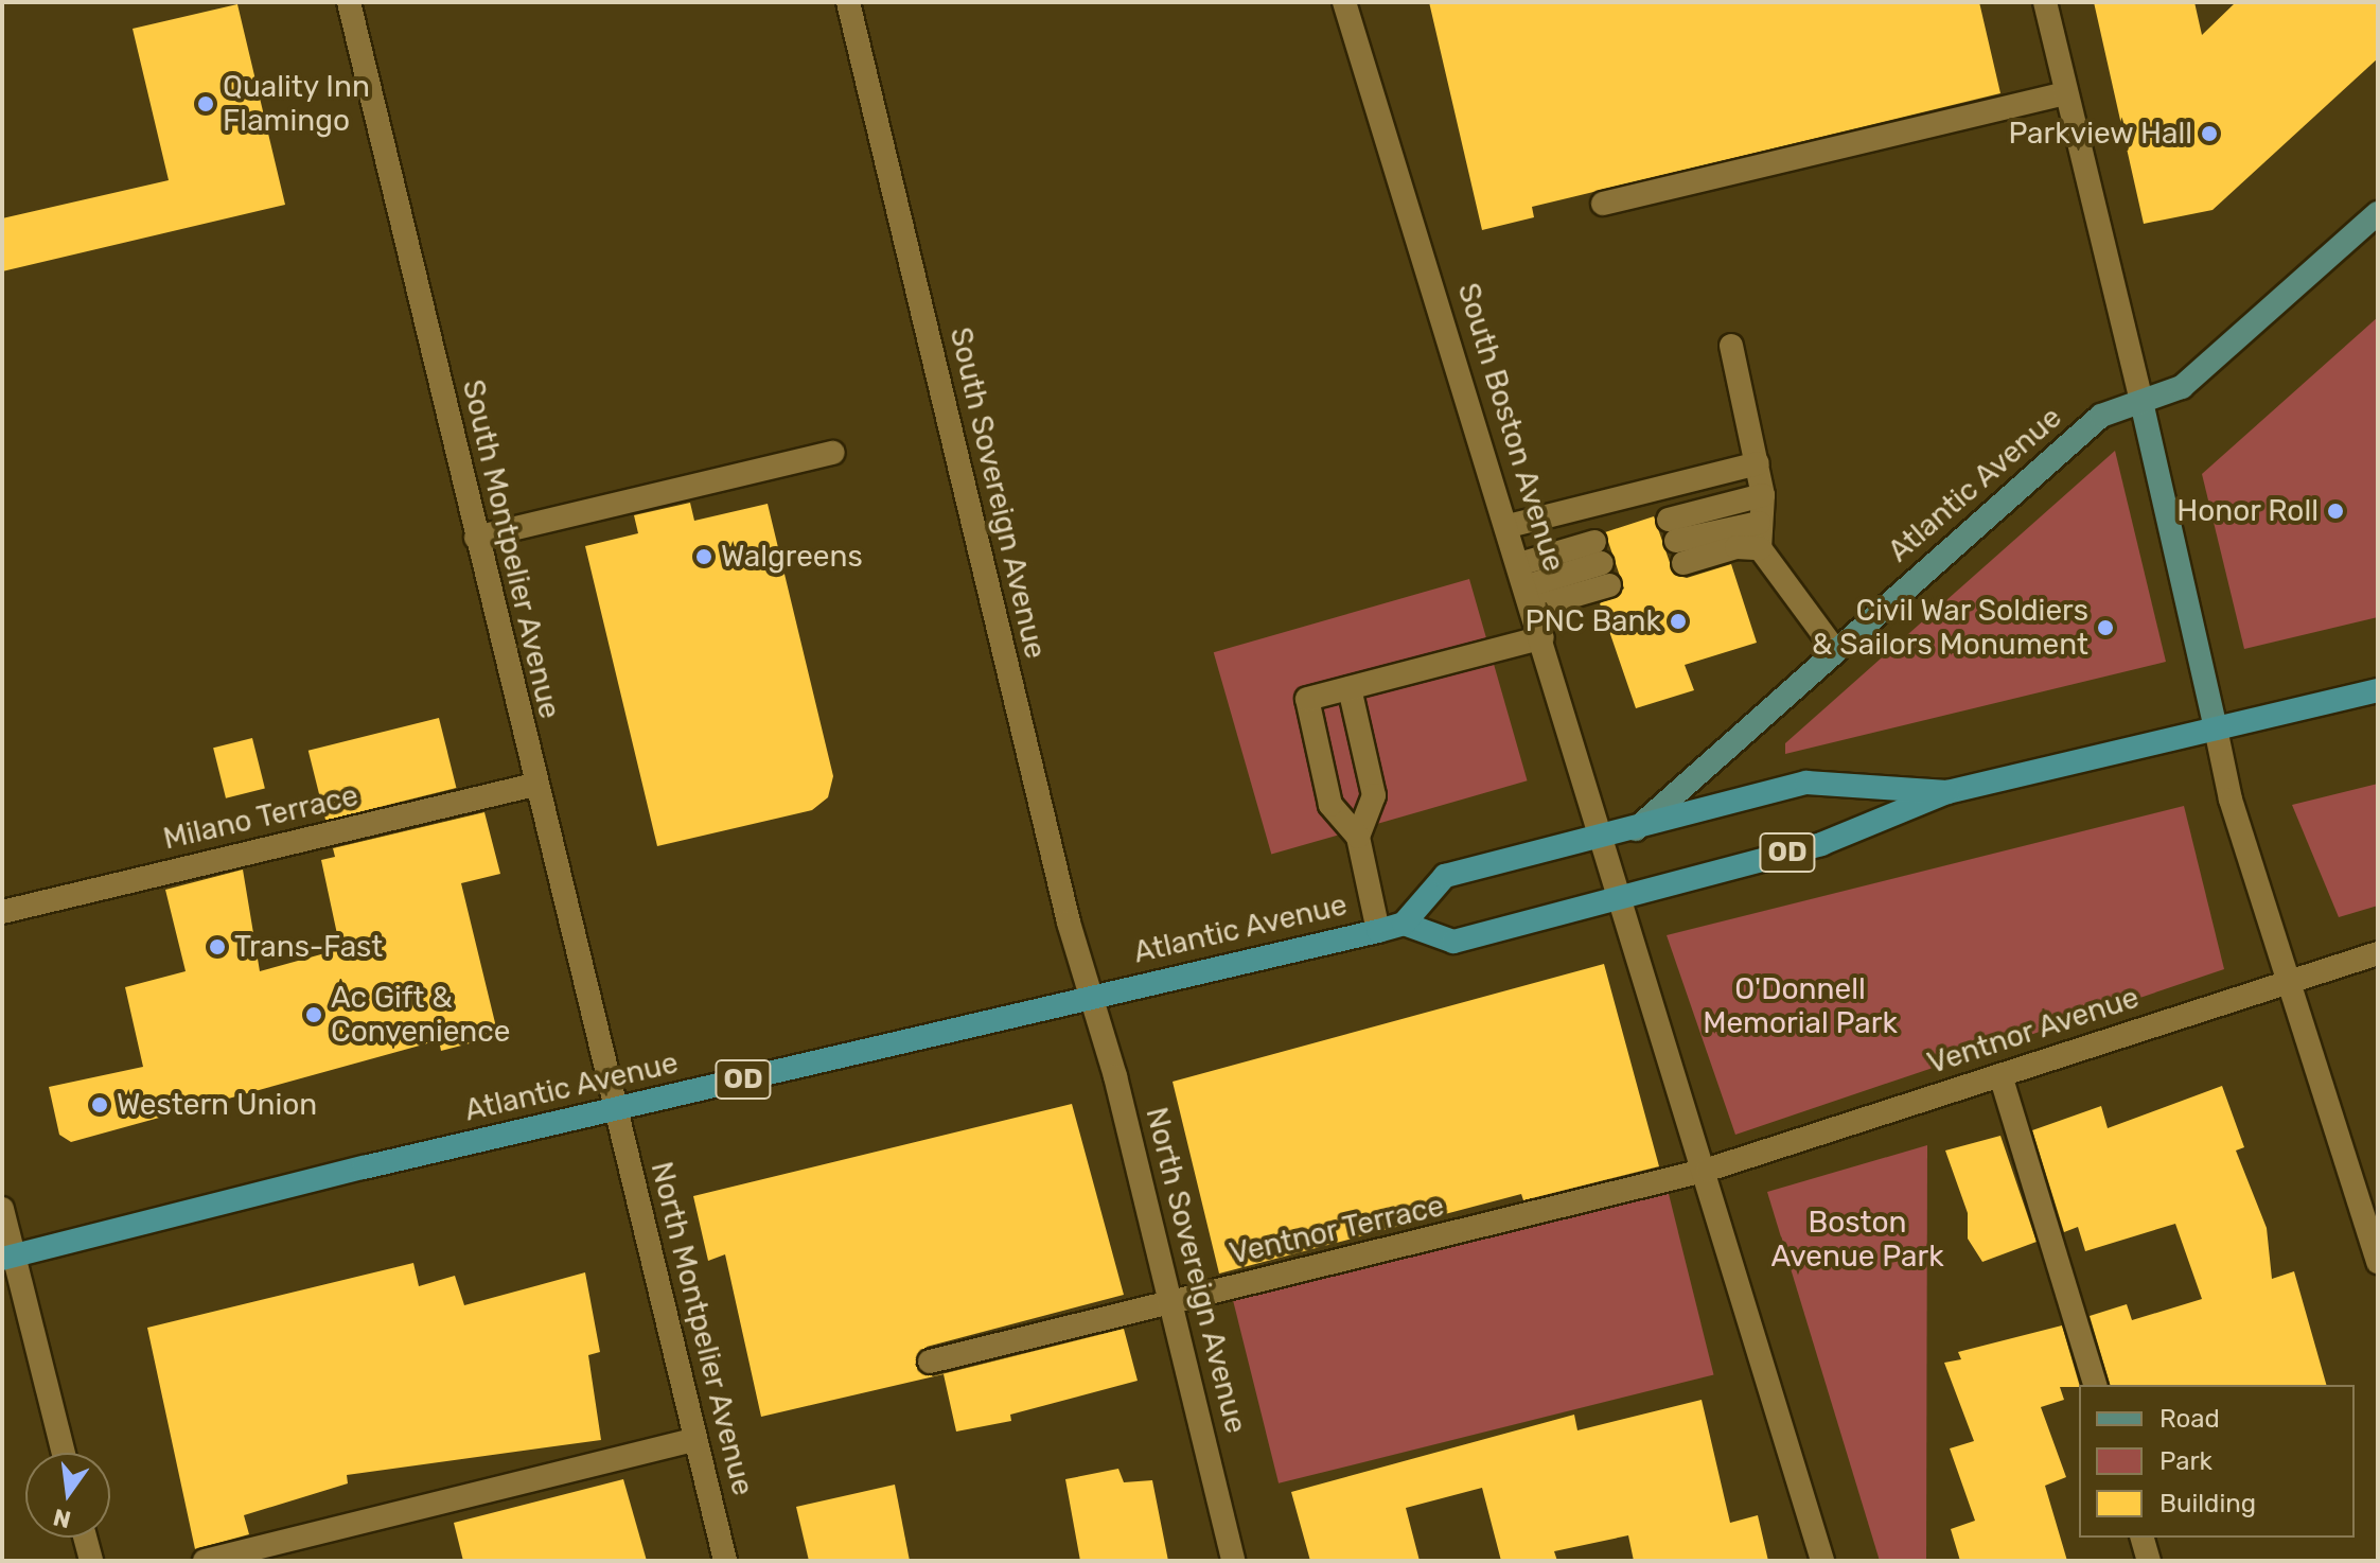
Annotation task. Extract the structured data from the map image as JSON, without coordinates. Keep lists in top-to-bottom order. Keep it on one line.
{"streets":{"highway":["Atlantic Avenue","OD"],"street":["South Boston Avenue","South Sovereign Avenue","South Montpelier Avenue","Milano Terrace","Ventnor Avenue","Ventnor Terrace","North Sovereign Avenue","North Montpelier Avenue"]},"crossings":[["South Boston Avenue","Atlantic Avenue"],["South Boston Avenue","OD"],["South Boston Avenue","Ventnor Avenue"],["South Boston Avenue","Ventnor Terrace"],["Atlantic Avenue","South Sovereign Avenue"],["Atlantic Avenue","South Montpelier Avenue"],["Atlantic Avenue","OD"],["Atlantic Avenue","North Sovereign Avenue"],["Atlantic Avenue","North Montpelier Avenue"],["South Sovereign Avenue","North Sovereign Avenue"],["South Montpelier Avenue","Milano Terrace"],["South Montpelier Avenue","North Montpelier Avenue"],["Ventnor Avenue","Ventnor Terrace"],["Ventnor Terrace","North Sovereign Avenue"]],"parks":["O'Donnell Memorial Park","Boston Avenue Park"],"places":["Quality Inn Flamingo","Parkview Hall","Honor Roll","Walgreens","PNC Bank","Civil War Soldiers & Sailors Monument","Trans-Fast","Ac Gift & Convenience","Western Union"],"legend":["Road","Park","Building"],"north":"bottom"}
